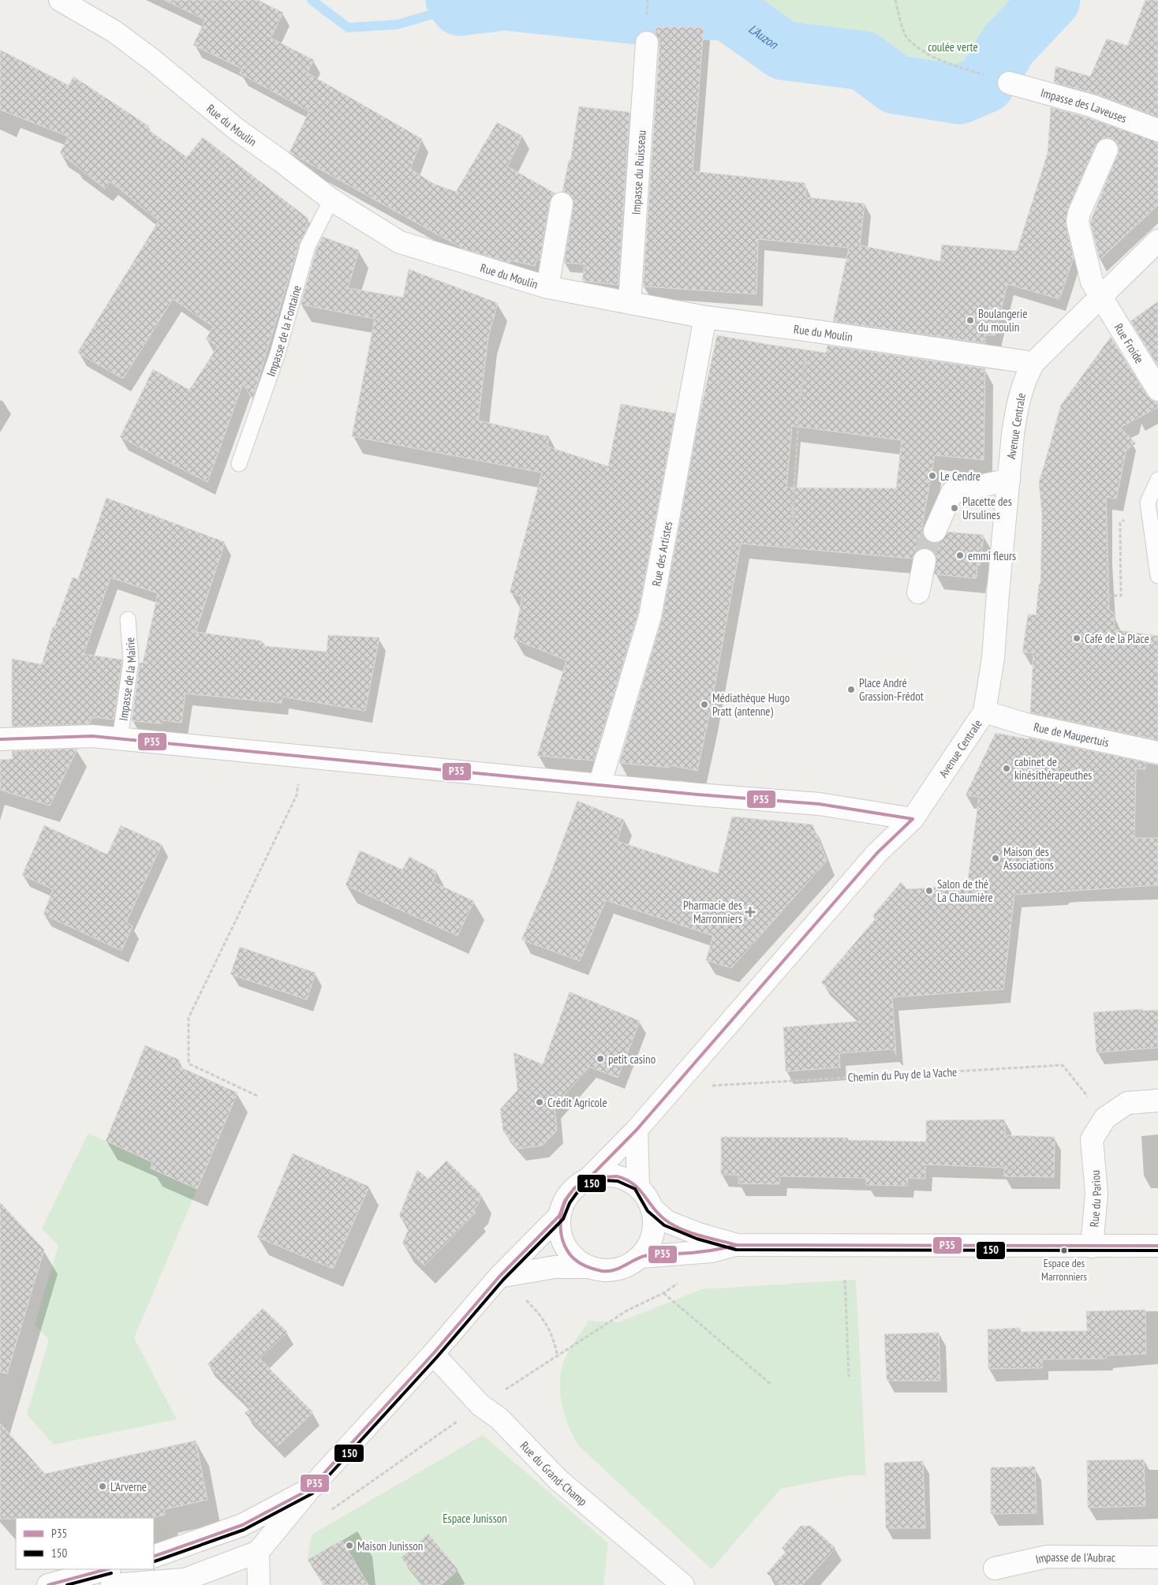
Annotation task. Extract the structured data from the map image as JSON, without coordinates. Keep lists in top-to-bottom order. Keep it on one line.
{"streets":{"street":["Impasse des Laveuses","Rue du Moulin","Impasse du Ruisseau","Rue Froide","Avenue Centrale","Rue des Artistes","Rue de Maupertuis","Rue du Pariou","Rue du Grand-Champ","Impasse de l'Aubrac"],"lane":["Impasse de la Fontaine","Impasse de la Mairie"],"path":["Chemin du Puy de la Vache"]},"crossings":[["Rue du Moulin","Impasse du Ruisseau"],["Rue du Moulin","Impasse de la Fontaine"],["Rue du Moulin","Avenue Centrale"],["Rue du Moulin","Rue des Artistes"],["Rue Froide","Avenue Centrale"],["Avenue Centrale","Rue de Maupertuis"],["Avenue Centrale","Chemin du Puy de la Vache"],["Chemin du Puy de la Vache","Rue du Pariou"]],"water":["L'Auzon"],"parks":["coulée verte","Espace Junisson"],"places":{"other":["Boulangerie du moulin","Le Cendre","Placette des Ursulines","emmi fleurs","Café de la Place","Place André Grassion-Frédot","Médiathèque Hugo Pratt (antenne)","cabinet de kinésithérapeuthes","Maison des Associations","Salon de thé La Chaumière","petit casino","Crédit Agricole","Espace des Marronniers","L'Arverne","Maison Junisson"],"health":["Pharmacie des Marronniers"]},"lines":["transit line P35","transit line 150"],"legend":["P35","150"]}
